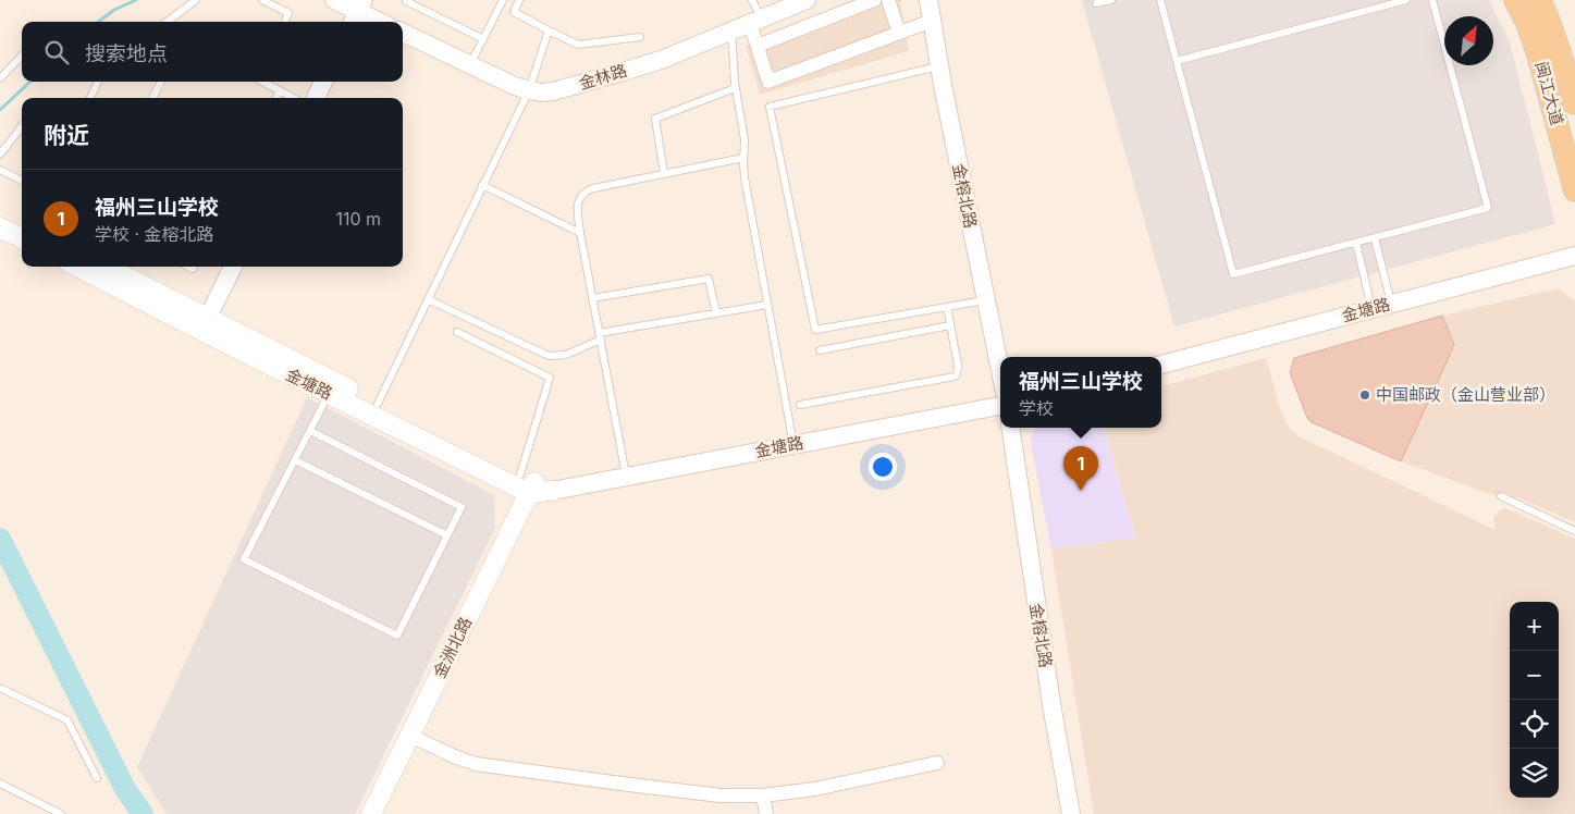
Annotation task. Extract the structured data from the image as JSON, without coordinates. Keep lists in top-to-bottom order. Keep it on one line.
{"streets":{"main road":["闽江大道","金塘路","金洲北路"],"street":["金林路","金榕北路"]},"crossings":[["金塘路","金洲北路"]],"places":["中国邮政（金山营业部）"],"north":"top right","page":{"search":"搜索地点","heading":"附近","list":[{"mark":"1","name":"福州三山学校","note":"学校 · 金榕北路","value":"110 m"}],"popup":["福州三山学校","学校"],"pins":"1","map_buttons":["+","−"]}}
